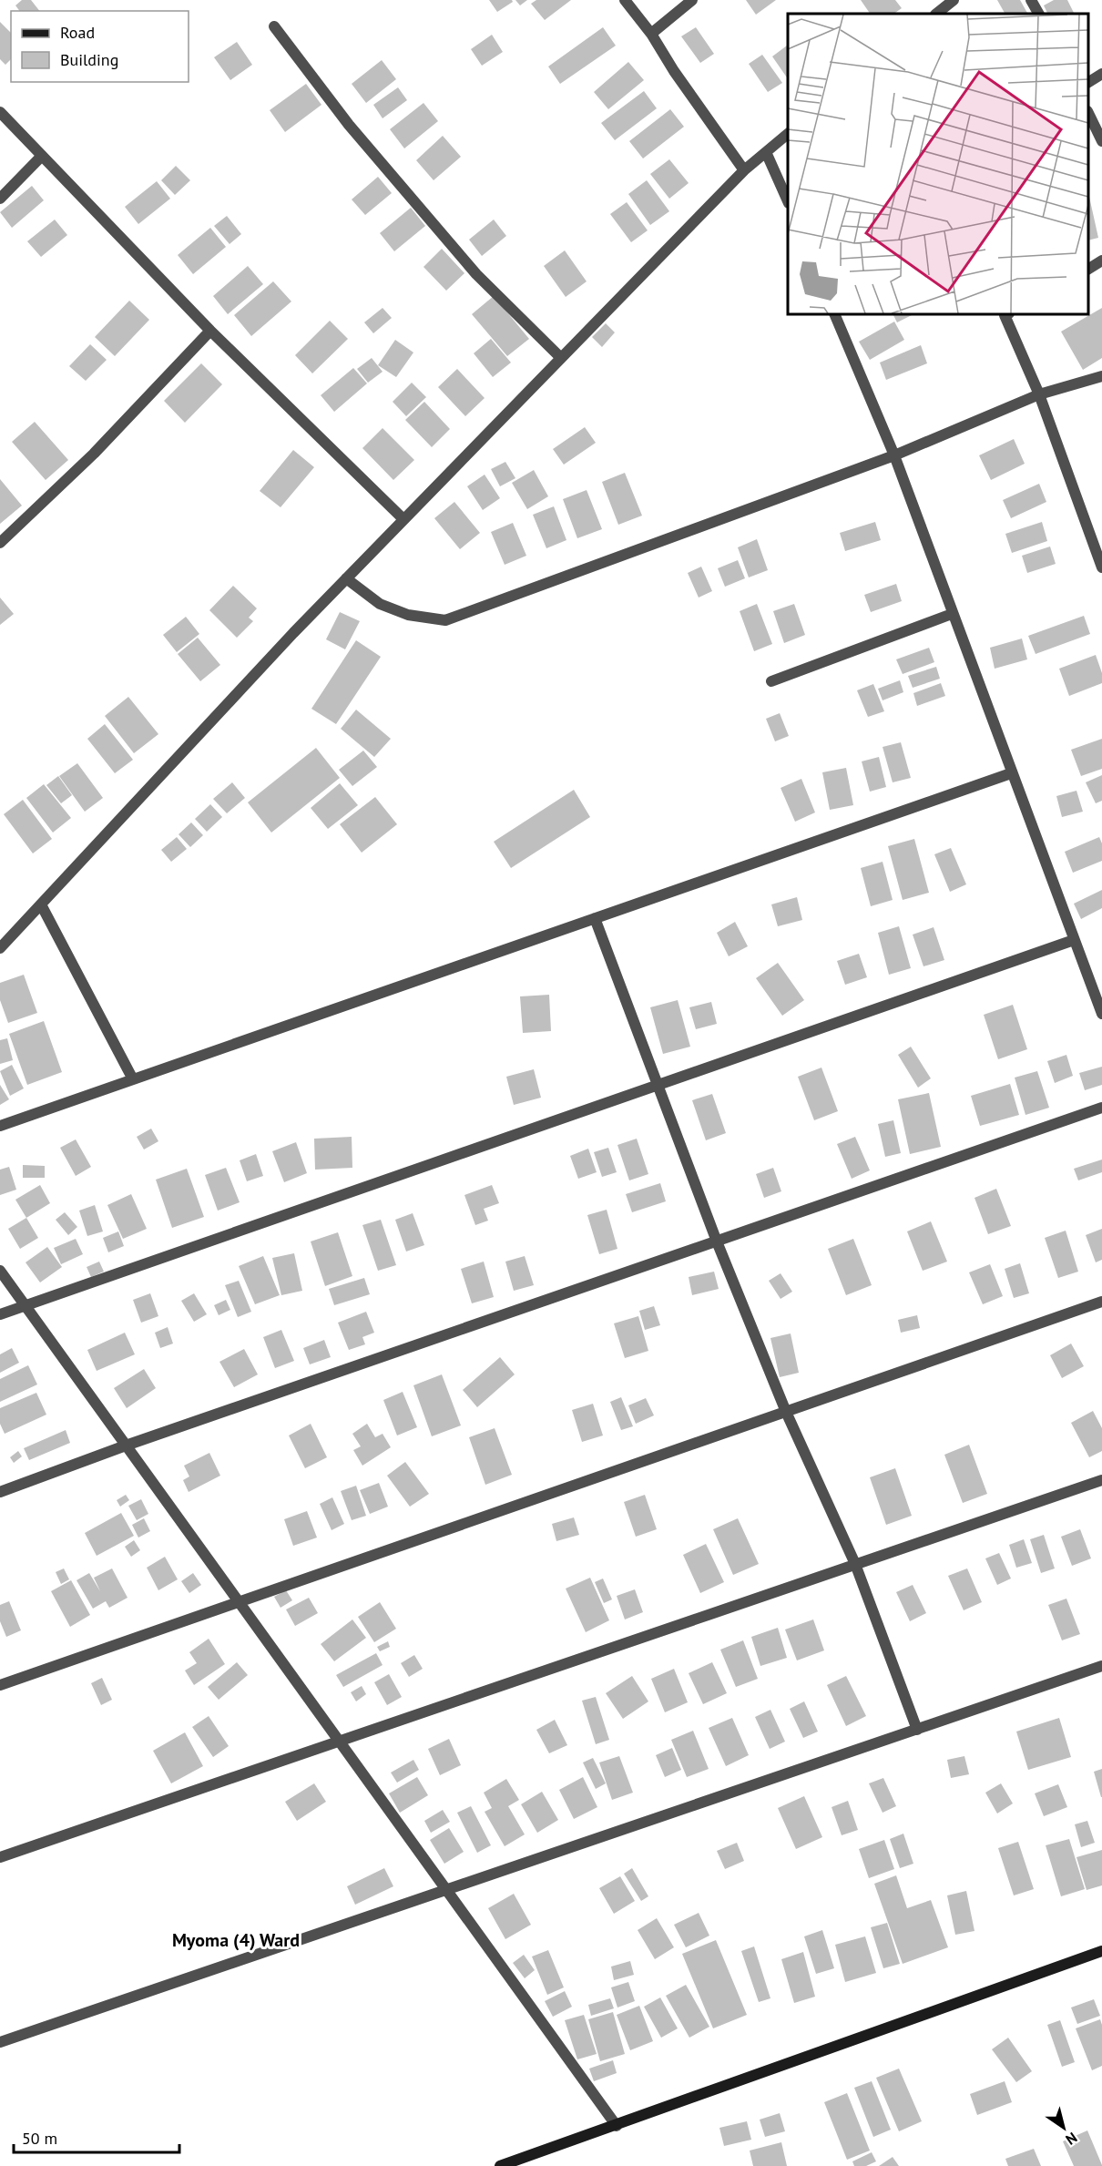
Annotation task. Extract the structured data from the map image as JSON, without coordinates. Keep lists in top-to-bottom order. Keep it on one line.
{"districts":["Myoma (4) Ward"],"legend":["Road","Building"],"scale_bar":"50 m","north":"bottom right"}
